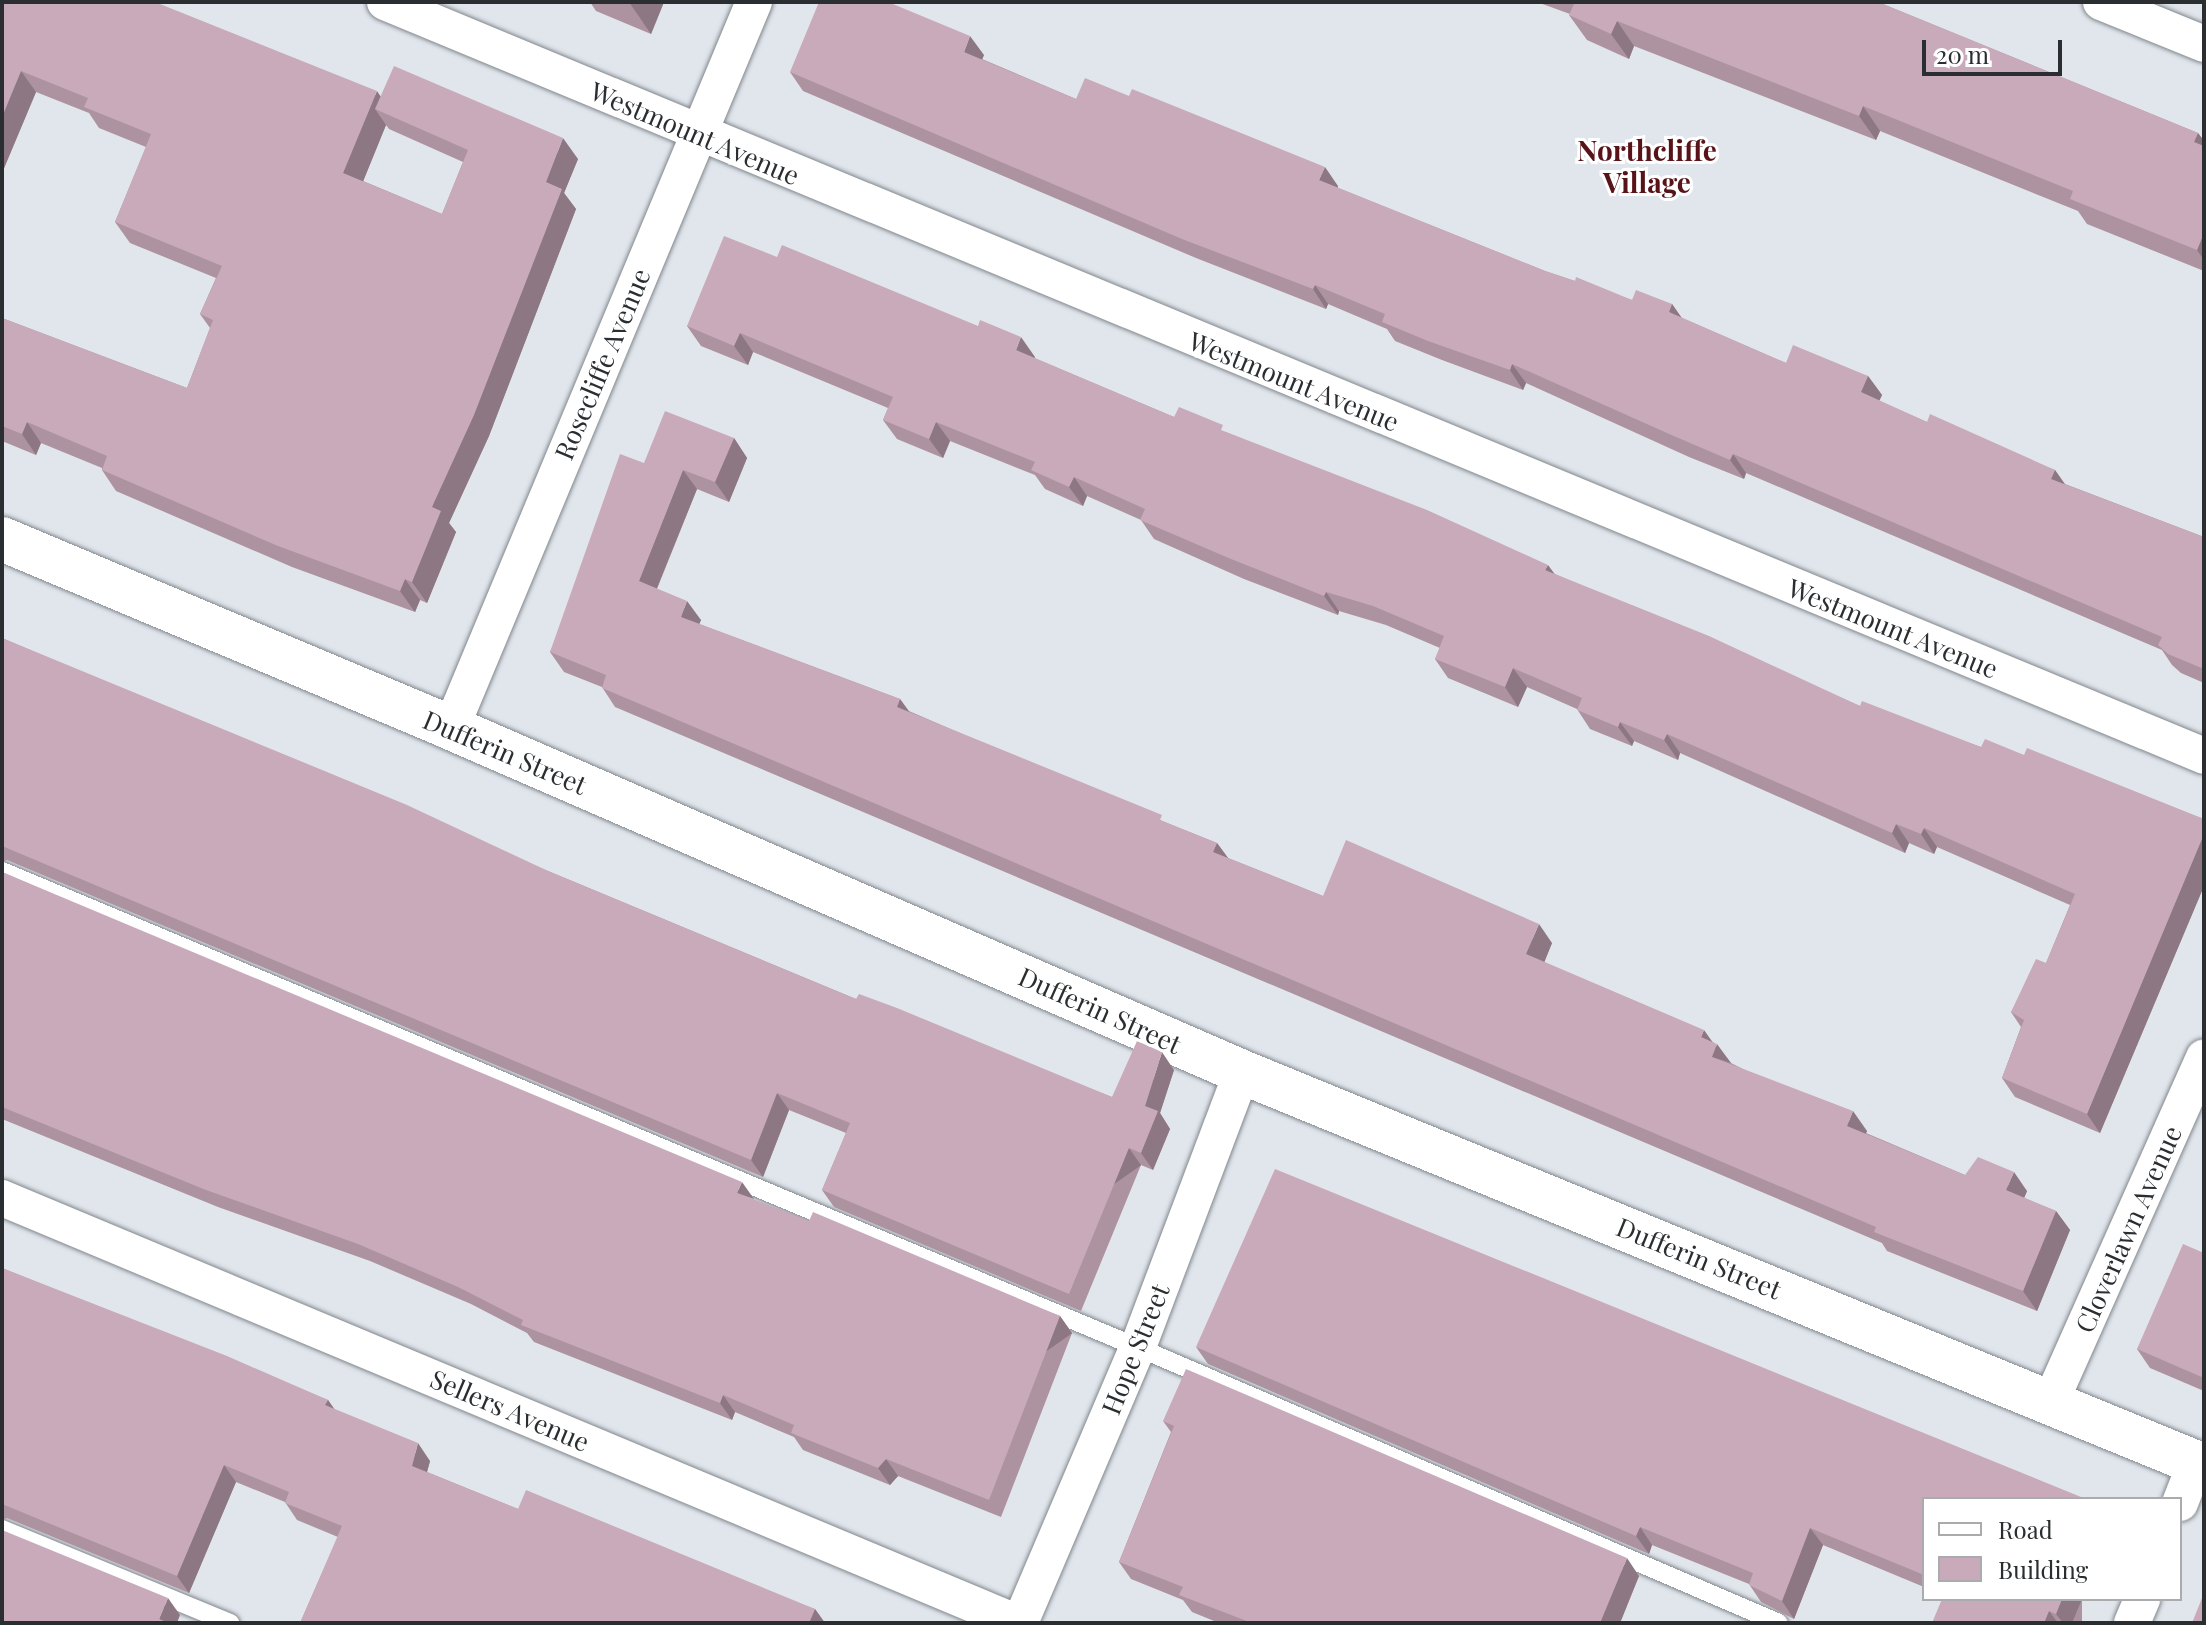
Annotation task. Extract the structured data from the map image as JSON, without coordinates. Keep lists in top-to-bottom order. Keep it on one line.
{"streets":{"main road":["Dufferin Street"],"street":["Westmount Avenue","Rosecliffe Avenue","Cloverlawn Avenue","Hope Street","Sellers Avenue"]},"crossings":[["Westmount Avenue","Rosecliffe Avenue"],["Rosecliffe Avenue","Dufferin Street"],["Dufferin Street","Cloverlawn Avenue"],["Dufferin Street","Hope Street"],["Hope Street","Sellers Avenue"]],"districts":["Northcliffe Village"],"legend":["Road","Building"],"scale_bar":"20 m"}
